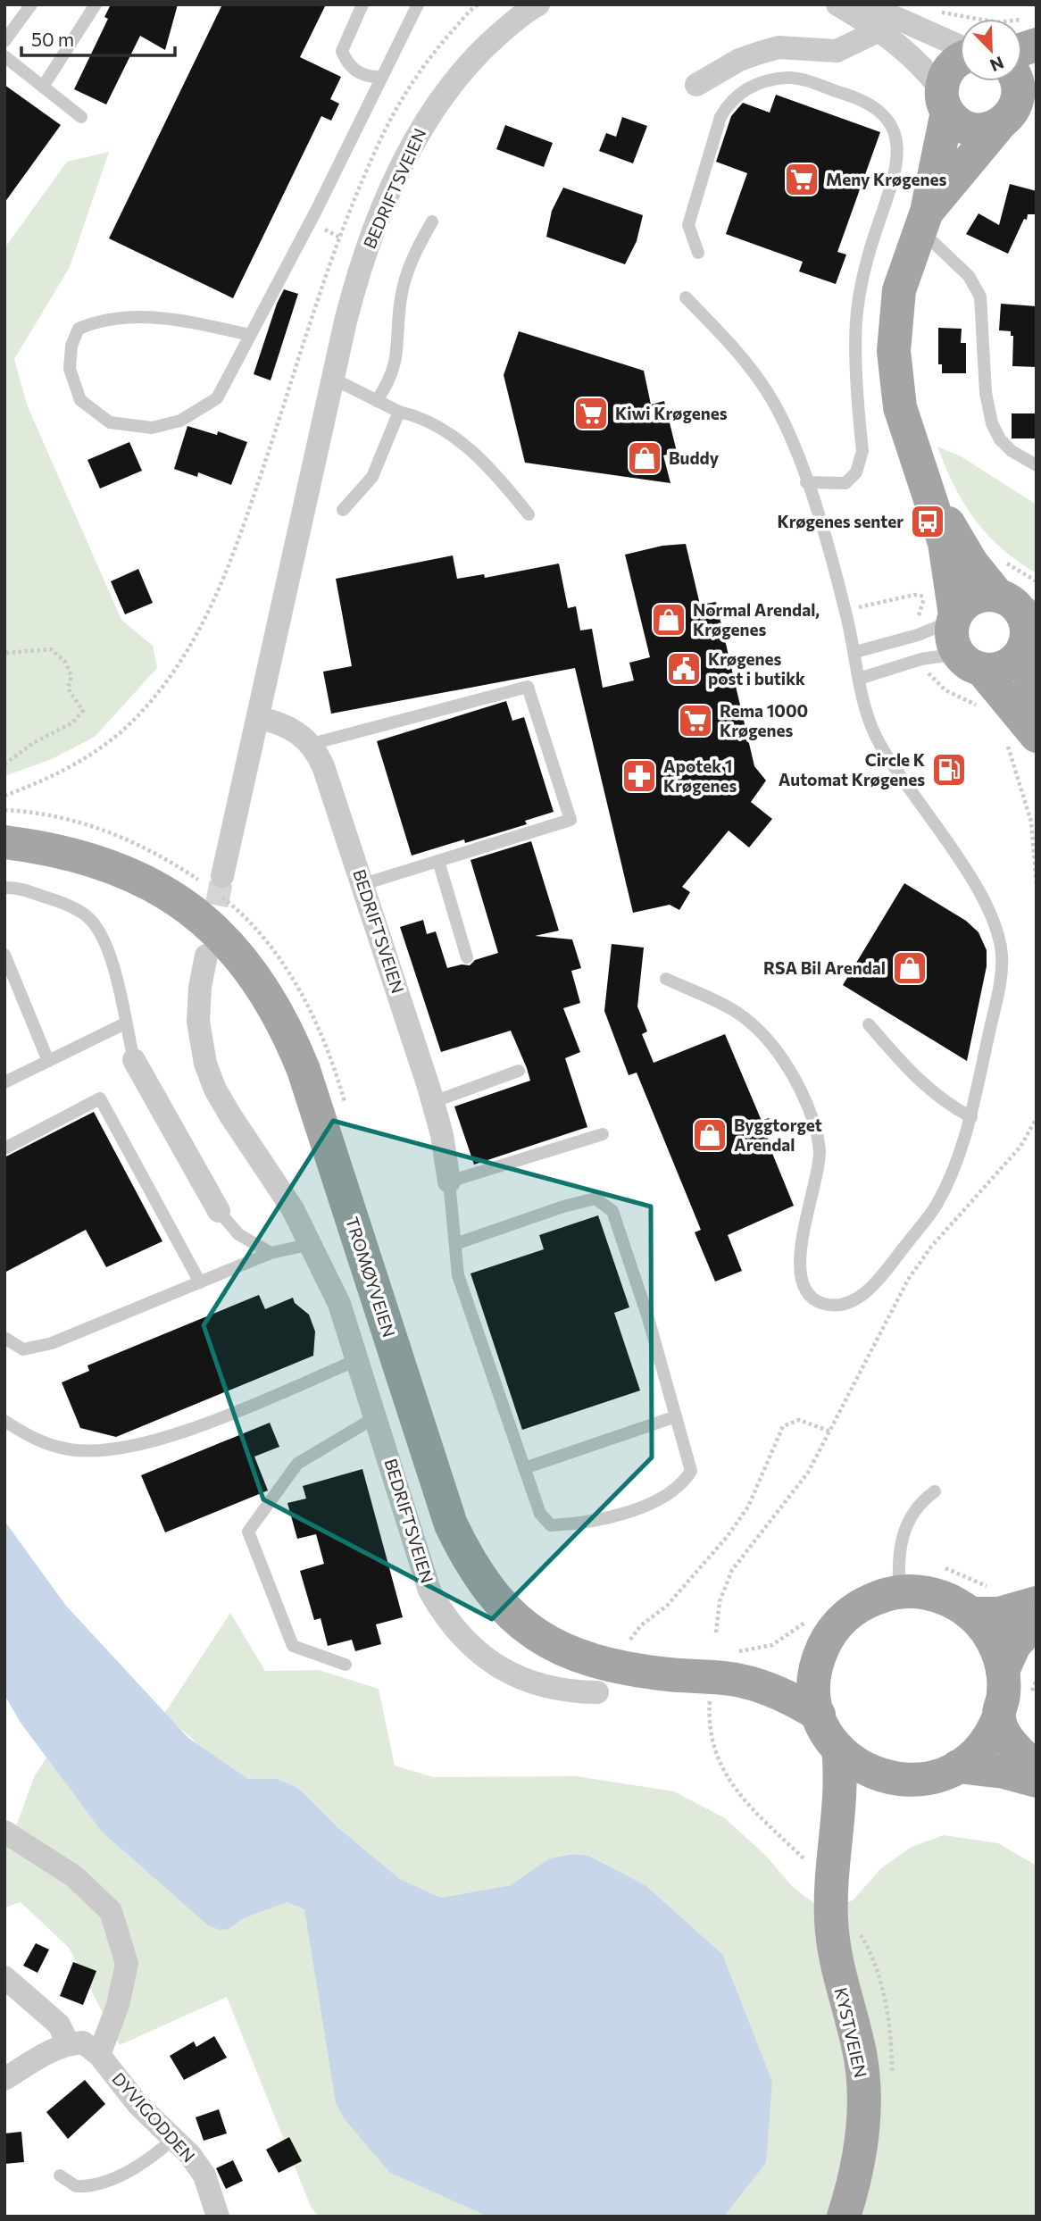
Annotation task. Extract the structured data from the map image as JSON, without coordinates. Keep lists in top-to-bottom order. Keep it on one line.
{"streets":{"main road":["TROMØYVEIEN","KYSTVEIEN"],"street":["BEDRIFTSVEIEN","DYVIGODDEN"]},"crossings":[["TROMØYVEIEN","KYSTVEIEN"]],"places":{"supermarket":["Meny Krøgenes","Kiwi Krøgenes","Rema 1000 Krøgenes"],"shop":["Buddy","Normal Arendal, Krøgenes","RSA Bil Arendal","Byggtorget Arendal"],"bus stop":["Krøgenes senter"],"public building":["Krøgenes post i butikk"],"fuel station":["Circle K Automat Krøgenes"],"pharmacy":["Apotek 1 Krøgenes"]},"scale_bar":"50 m","north":"bottom right"}
